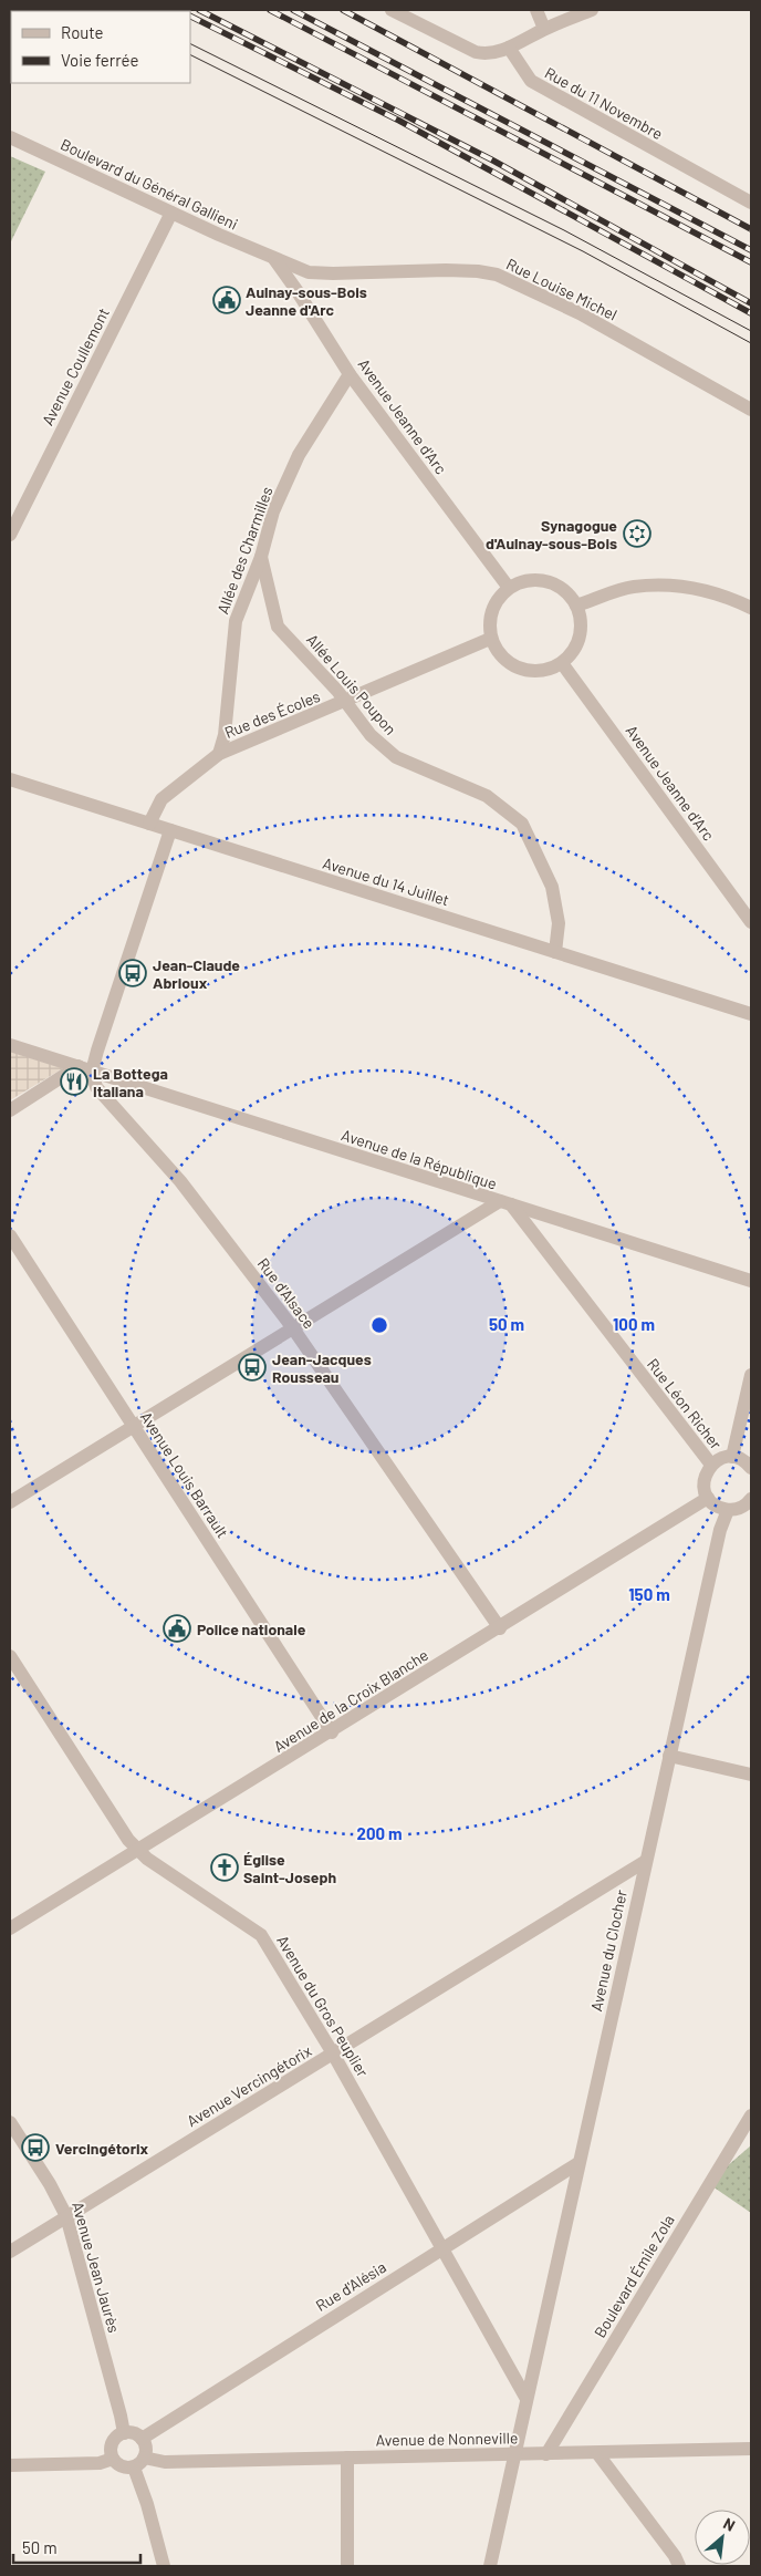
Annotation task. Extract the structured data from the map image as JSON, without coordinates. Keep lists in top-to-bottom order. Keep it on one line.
{"streets":{"street":["Rue du 11 Novembre","Boulevard du Général Gallieni","Rue Louise Michel","Avenue Coullemont","Avenue Jeanne d'Arc","Allée des Charmilles","Allée Louis Poupon","Rue des Écoles","Avenue du 14 Juillet","Avenue de la République","Rue d'Alsace","Rue Léon Richer","Avenue Louis Barrault","Avenue de la Croix Blanche","Avenue du Clocher","Avenue du Gros Peuplier","Avenue Vercingétorix","Avenue Jean Jaurès","Boulevard Émile Zola","Rue d'Alésia","Avenue de Nonneville"]},"crossings":[["Boulevard du Général Gallieni","Rue Louise Michel"],["Boulevard du Général Gallieni","Avenue Coullemont"],["Boulevard du Général Gallieni","Avenue Jeanne d'Arc"],["Rue Louise Michel","Avenue Jeanne d'Arc"],["Avenue Jeanne d'Arc","Allée des Charmilles"],["Avenue Jeanne d'Arc","Rue des Écoles"],["Allée des Charmilles","Allée Louis Poupon"],["Allée des Charmilles","Rue des Écoles"],["Allée Louis Poupon","Rue des Écoles"],["Allée Louis Poupon","Avenue du 14 Juillet"],["Rue des Écoles","Avenue du 14 Juillet"],["Avenue de la République","Rue d'Alsace"],["Avenue de la République","Rue Léon Richer"],["Rue d'Alsace","Avenue de la Croix Blanche"],["Avenue Louis Barrault","Avenue de la Croix Blanche"],["Avenue de la Croix Blanche","Avenue du Gros Peuplier"],["Avenue du Clocher","Avenue du Gros Peuplier"],["Avenue du Clocher","Avenue Vercingétorix"],["Avenue du Clocher","Rue d'Alésia"],["Avenue du Clocher","Avenue de Nonneville"],["Avenue du Gros Peuplier","Avenue Vercingétorix"],["Avenue du Gros Peuplier","Rue d'Alésia"],["Avenue Vercingétorix","Avenue Jean Jaurès"],["Avenue Jean Jaurès","Rue d'Alésia"],["Avenue Jean Jaurès","Avenue de Nonneville"],["Boulevard Émile Zola","Avenue de Nonneville"],["Rue d'Alésia","Avenue de Nonneville"]],"places":{"public building":["Aulnay-sous-Bois Jeanne d'Arc","Police nationale"],"synagogue":["Synagogue d'Aulnay-sous-Bois"],"bus stop":["Jean-Claude Abrioux","Jean-Jacques Rousseau","Vercingétorix"],"restaurant":["La Bottega Italiana"],"church":["Église Saint-Joseph"]},"legend":["Route","Voie ferrée"],"scale_bar":"50 m","north":"top right","rings":["50 m","100 m","150 m","200 m"]}
